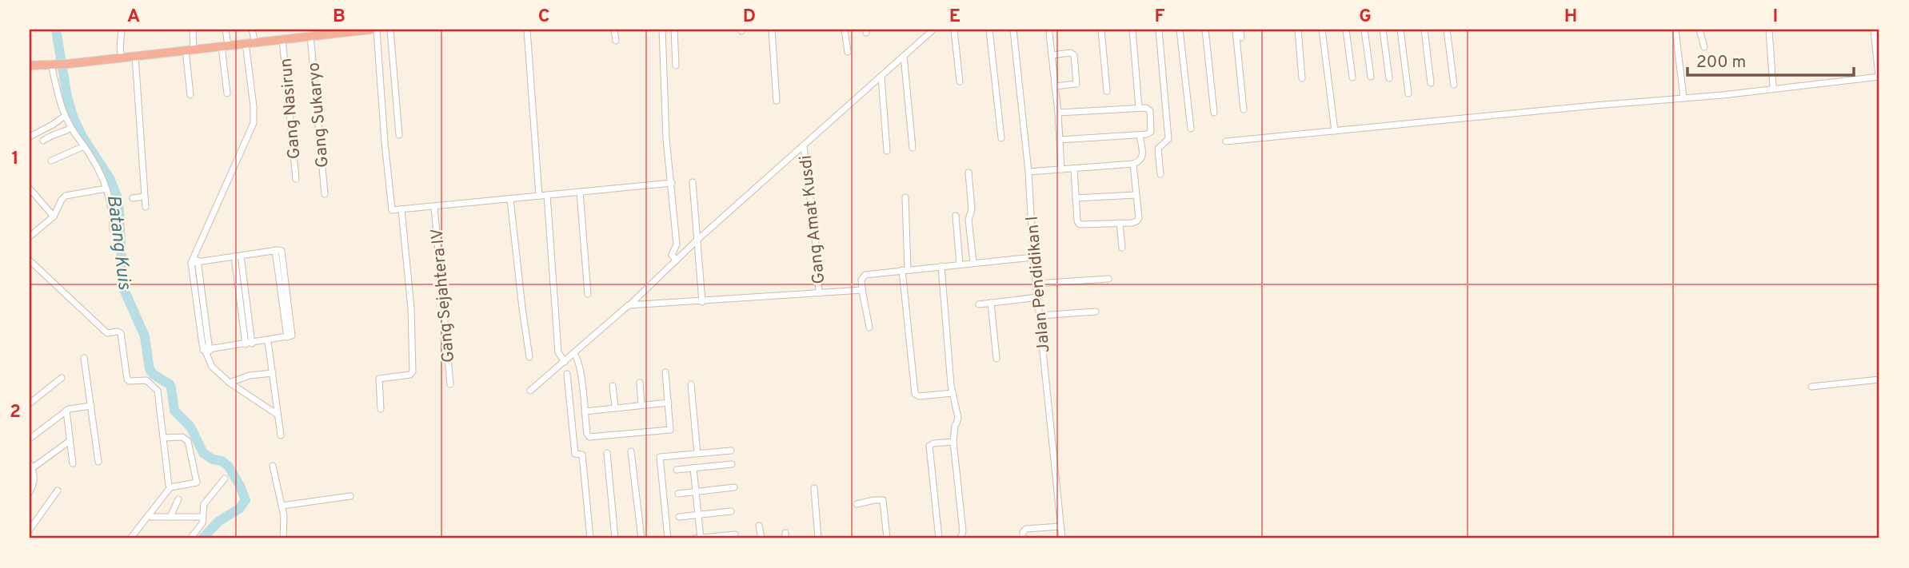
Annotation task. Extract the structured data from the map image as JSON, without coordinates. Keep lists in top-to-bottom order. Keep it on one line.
{"streets":{"street":["Gang Nasirun","Gang Sukaryo","Gang Amat Kusdi","Jalan Pendidikan I","Gang Sejahtera IV"]},"water":["Batang Kuis"],"scale_bar":"200 m","grid":{"columns":["A","B","C","D","E","F","G","H","I"],"rows":["1","2"]}}
